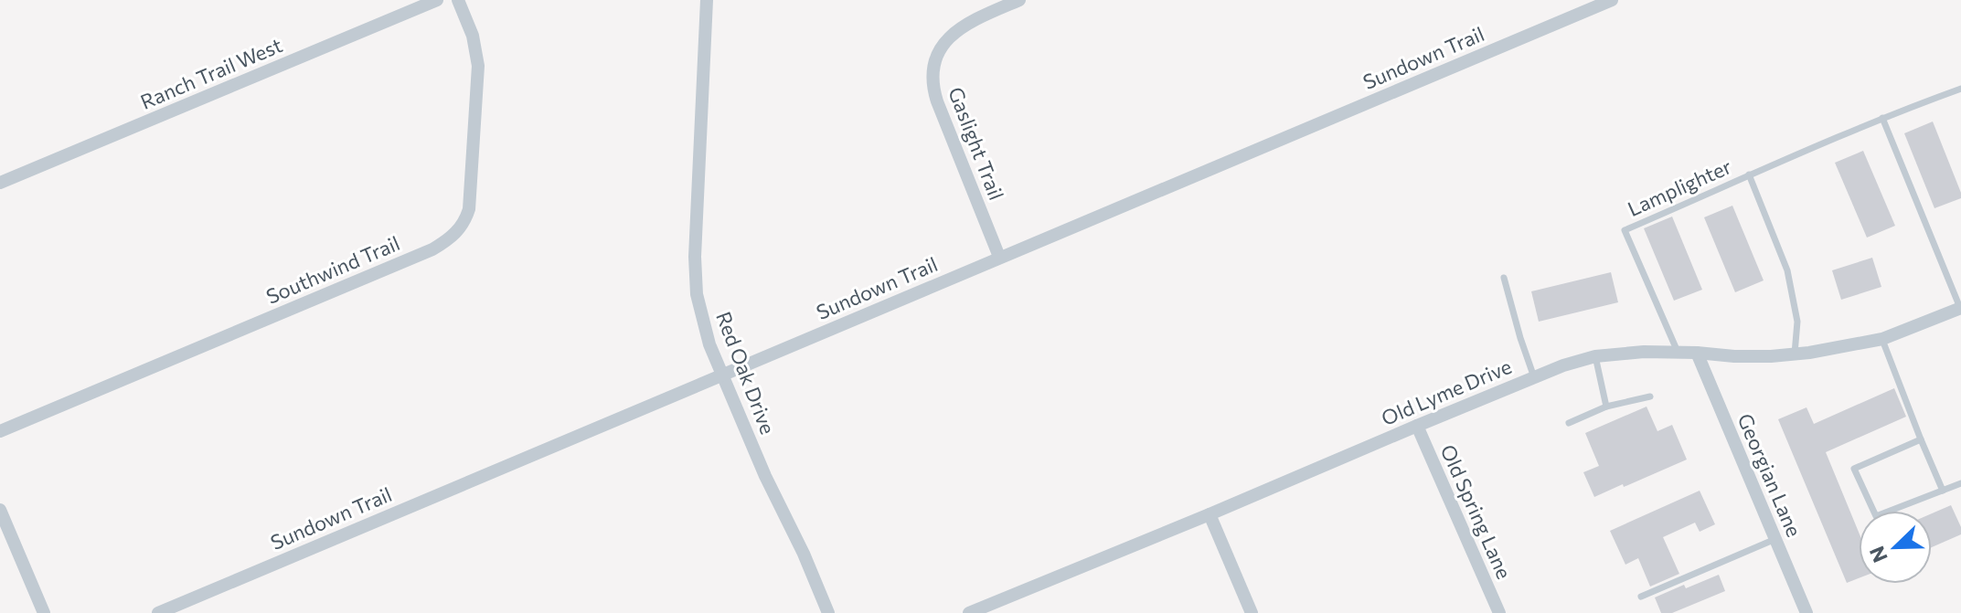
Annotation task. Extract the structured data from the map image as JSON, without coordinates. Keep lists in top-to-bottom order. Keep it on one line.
{"streets":{"street":["Sundown Trail","Ranch Trail West","Gaslight Trail","Southwind Trail","Red Oak Drive","Old Lyme Drive","Georgian Lane","Old Spring Lane"],"lane":["Lamplighter"]},"crossings":[["Sundown Trail","Gaslight Trail"],["Sundown Trail","Red Oak Drive"],["Lamplighter","Old Lyme Drive"],["Old Lyme Drive","Georgian Lane"],["Old Lyme Drive","Old Spring Lane"]],"north":"bottom left"}
